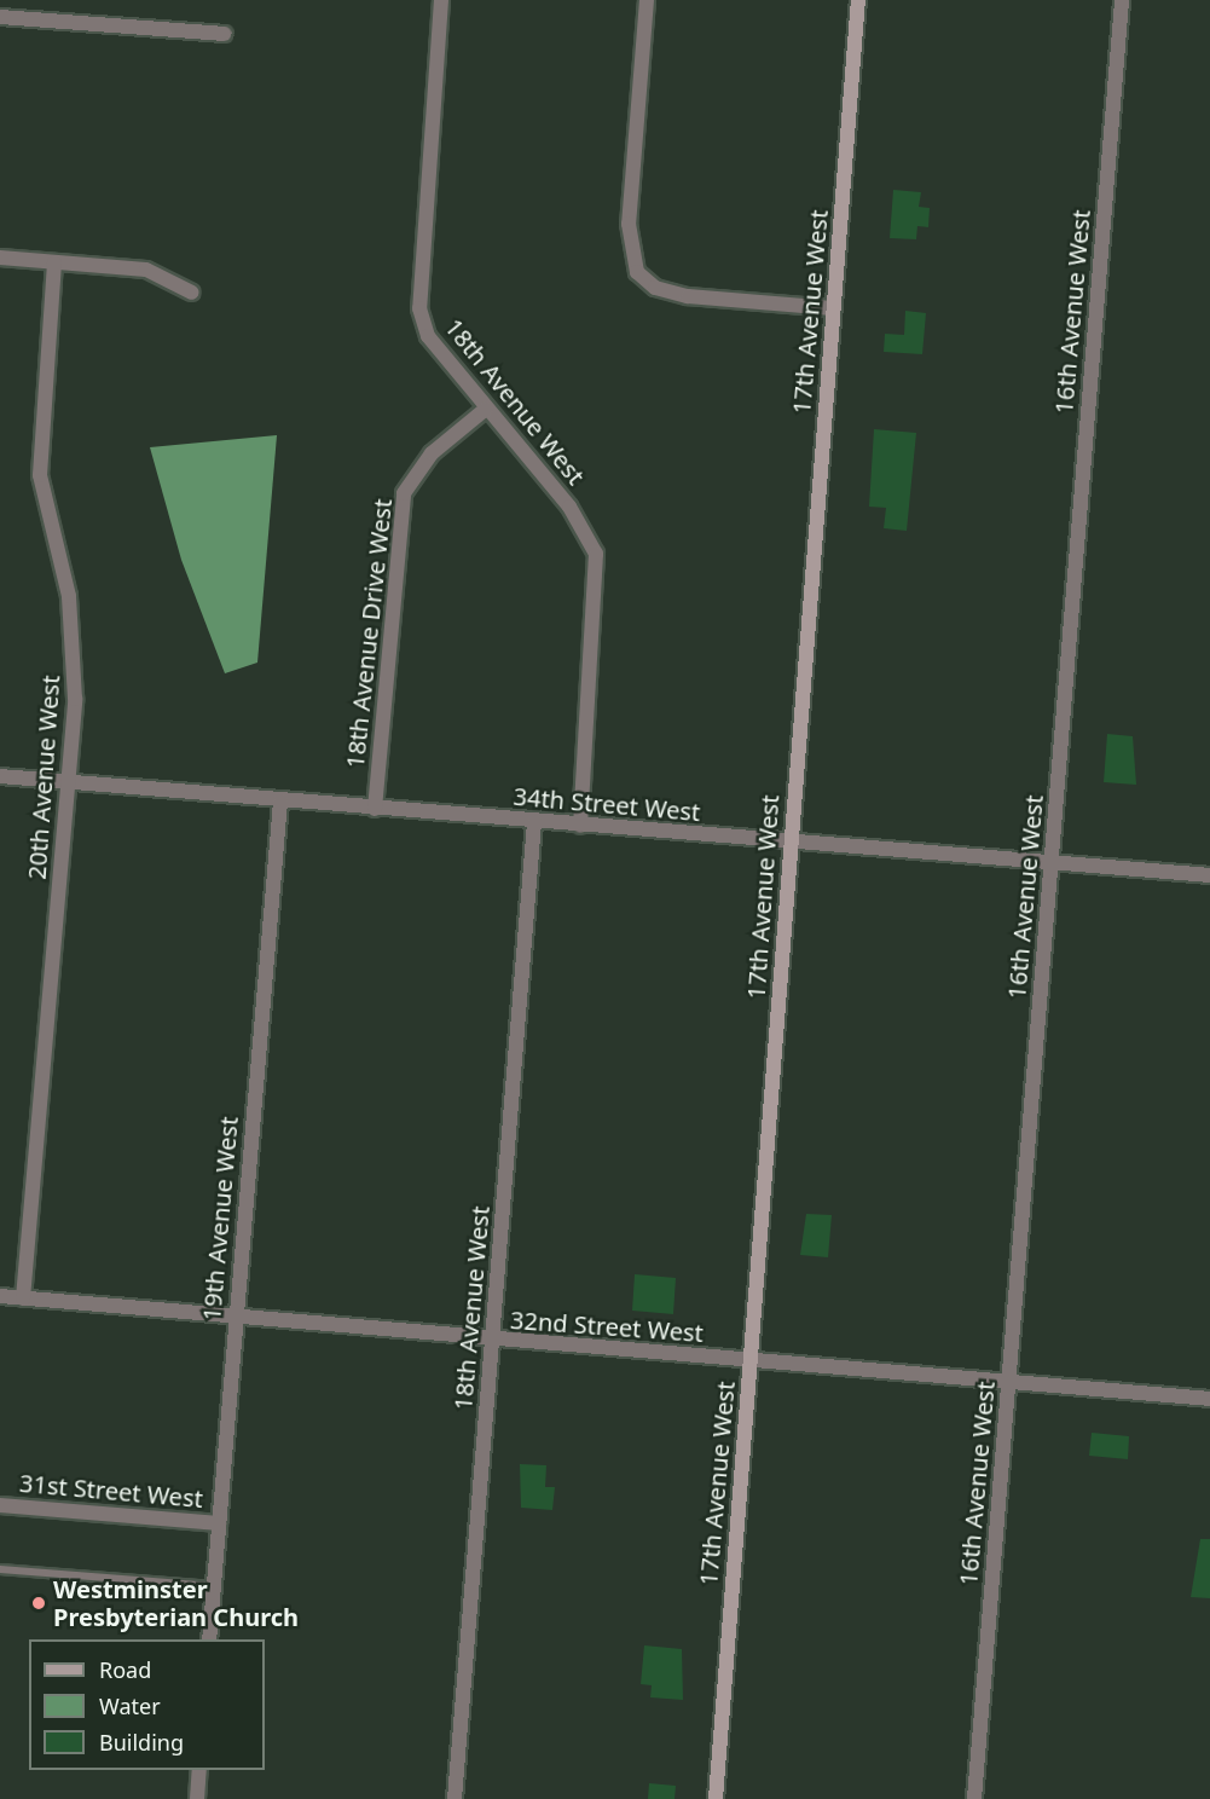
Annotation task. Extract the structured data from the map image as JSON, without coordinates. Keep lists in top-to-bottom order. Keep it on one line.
{"streets":{"street":["17th Avenue West","16th Avenue West","18th Avenue West","18th Avenue Drive West","20th Avenue West","34th Street West","19th Avenue West","32nd Street West","31st Street West"]},"crossings":[["17th Avenue West","34th Street West"],["17th Avenue West","32nd Street West"],["16th Avenue West","34th Street West"],["16th Avenue West","32nd Street West"],["18th Avenue West","18th Avenue Drive West"],["18th Avenue West","34th Street West"],["18th Avenue West","32nd Street West"],["18th Avenue Drive West","34th Street West"],["20th Avenue West","34th Street West"],["20th Avenue West","32nd Street West"],["34th Street West","19th Avenue West"],["19th Avenue West","32nd Street West"],["19th Avenue West","31st Street West"]],"places":["Westminster Presbyterian Church"],"legend":["Road","Water","Building"]}
